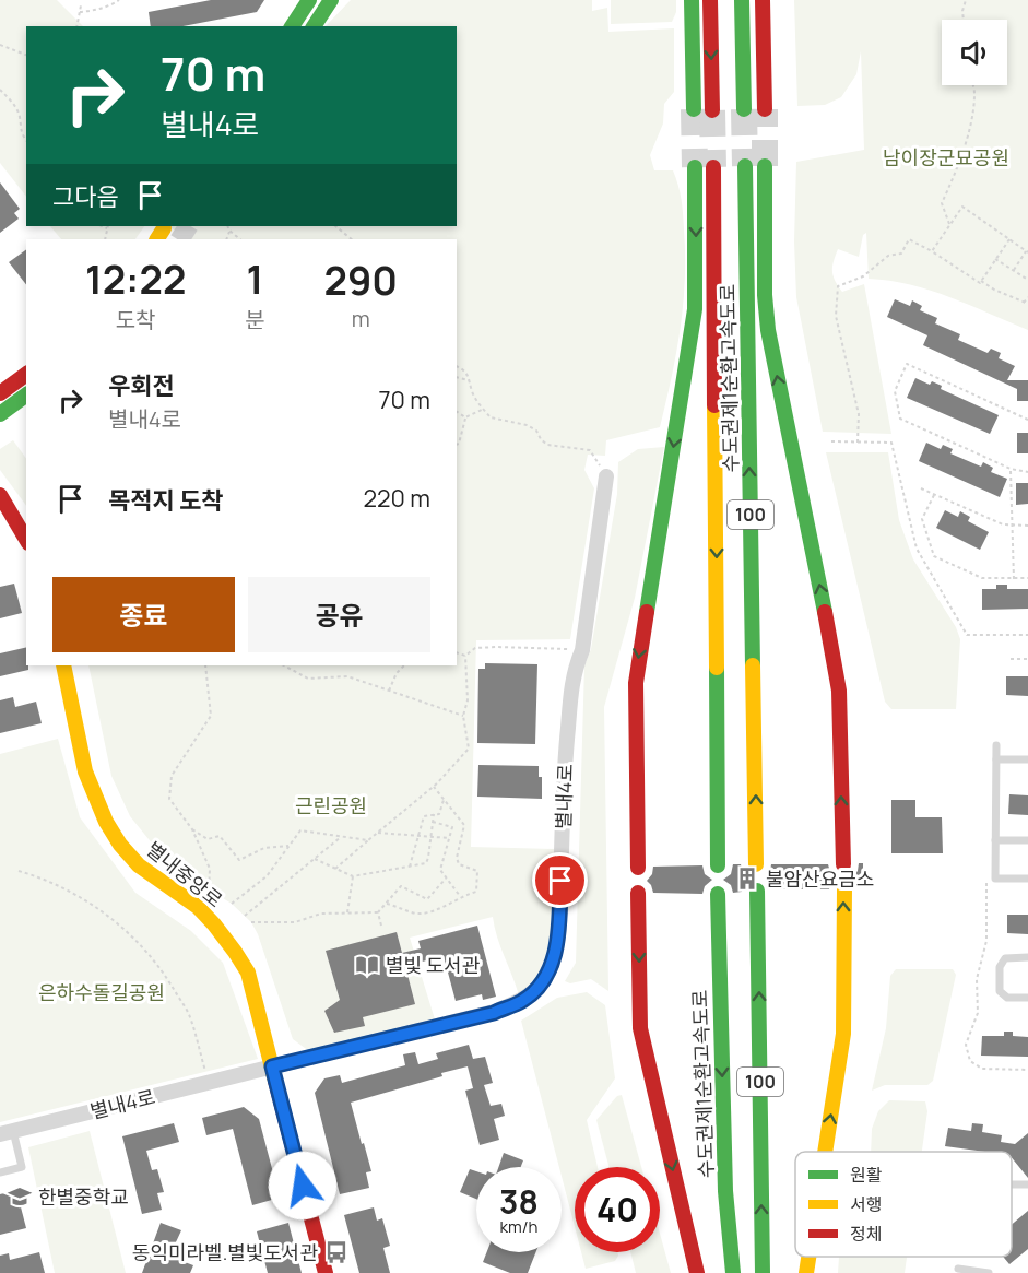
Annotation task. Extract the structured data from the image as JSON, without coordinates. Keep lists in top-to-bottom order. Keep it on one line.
{"streets":{"main road":["수도권제1순환고속도로","100","별내중앙로"],"street":["별내4로"]},"crossings":[["별내4로","별내중앙로"]],"parks":["남이장군묘공원","근린공원","은하수돌길공원"],"places":{"building":["불암산요금소"],"library":["별빛 도서관"],"school or university":["한별중학교"],"bus stop":["동익미라벨.별빛도서관"]},"legend":["원활","서행","정체"],"page":{"turn":["70 m","별내4로"],"then":"그다음","eta":["12:22","도착","1","분","290","m"],"list":[{"name":"우회전","note":"별내4로","value":"70 m"},{"name":"목적지 도착","value":"220 m"}],"buttons":["종료","공유"],"speed":"38 km/h","limit":"40"}}
